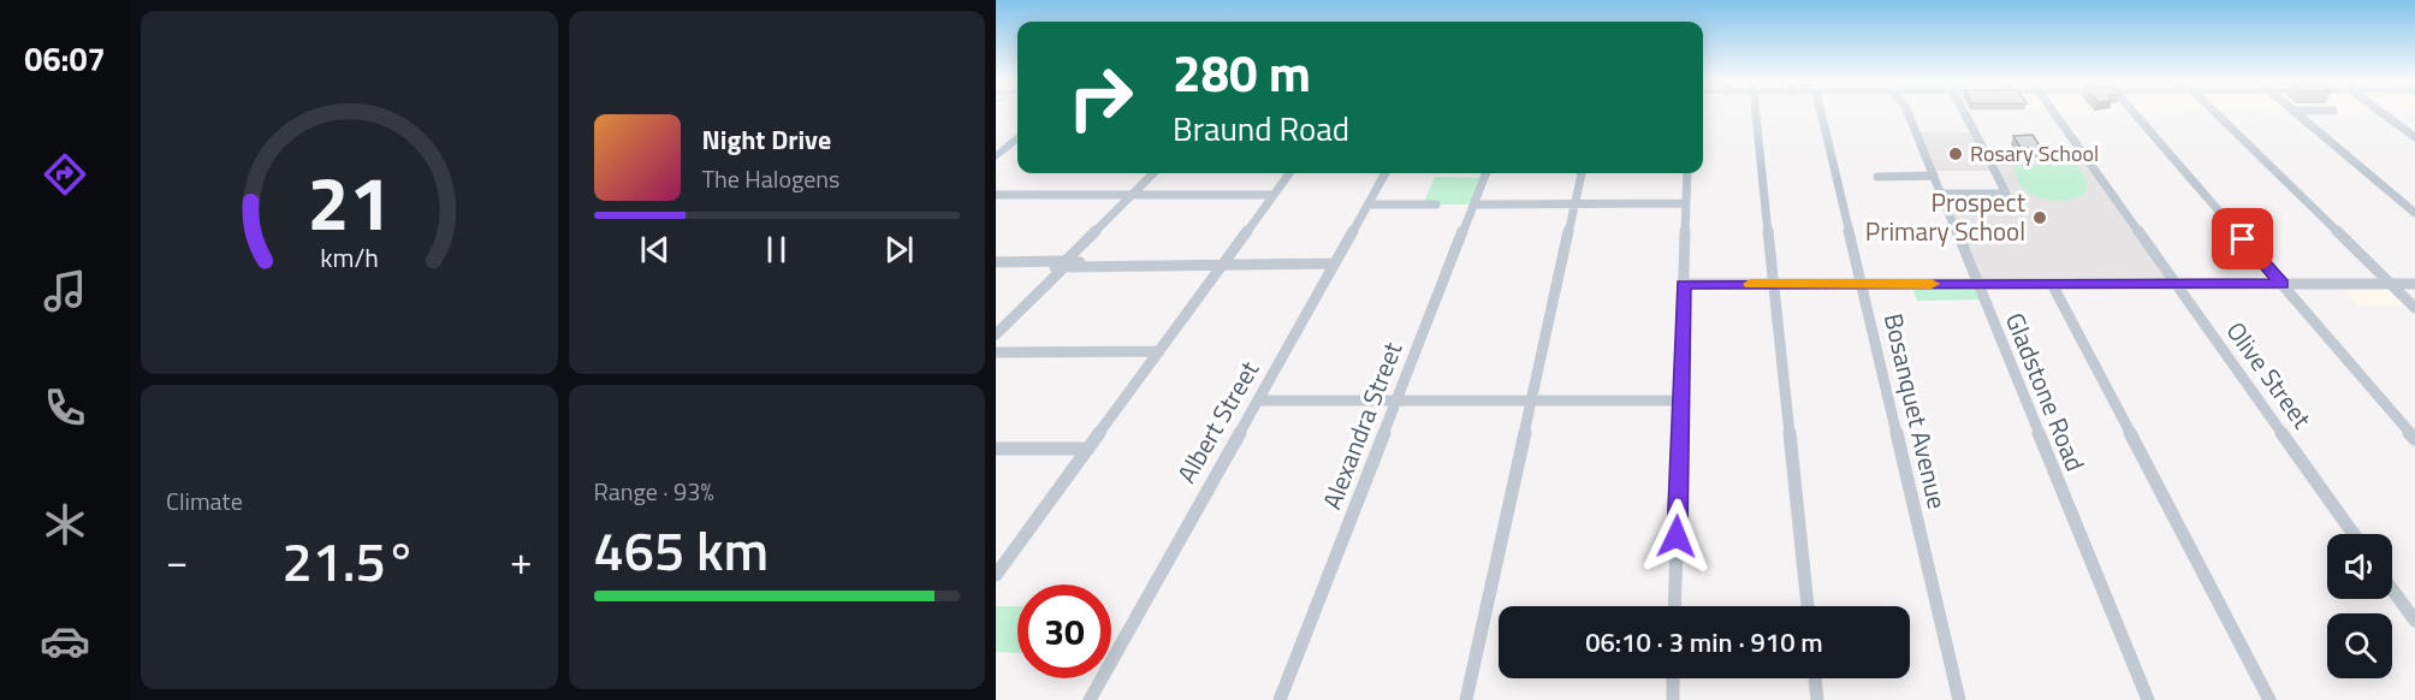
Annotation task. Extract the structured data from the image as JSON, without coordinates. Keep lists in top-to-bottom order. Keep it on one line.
{"streets":{"street":["Olive Street","Gladstone Road","Bosanquet Avenue","Albert Street","Alexandra Street"]},"places":["Rosary School","Prospect Primary School"],"page":{"tabs":"06:07","turn":["280 m","Braund Road"],"song":["Night Drive","The Halogens"],"tile":["Climate",["Range · 93%","465 km"]],"heat":["−","21.5°","+"],"limit":"30","trip":"06:10 · 3 min · 910 m","gauge":["21","km/h"]}}
